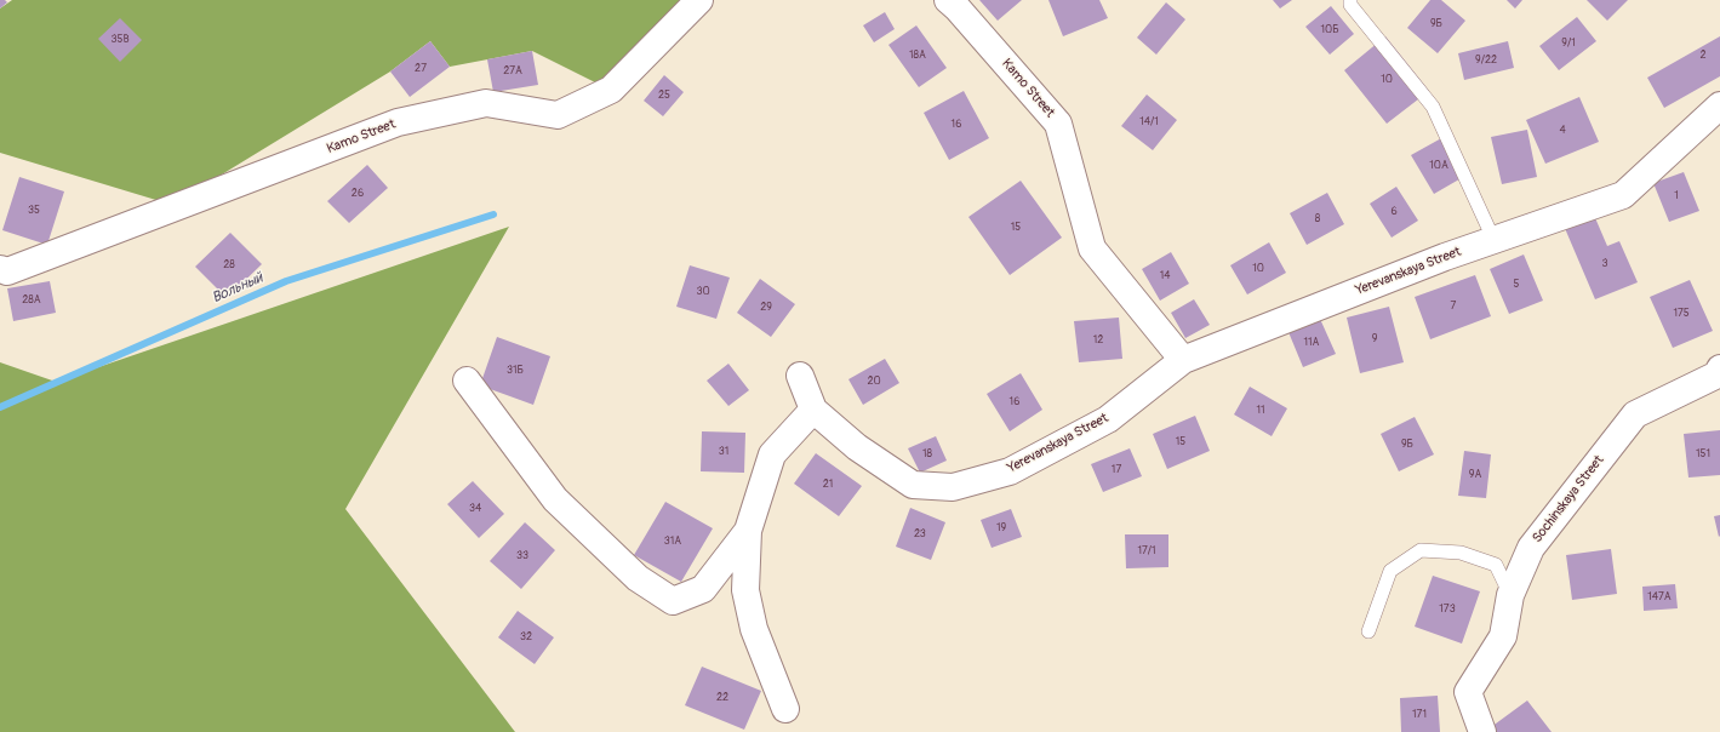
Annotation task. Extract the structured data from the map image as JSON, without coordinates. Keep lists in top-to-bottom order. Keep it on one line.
{"streets":{"street":["Kamo Street","Yerevanskaya Street","Sochinskaya Street"]},"crossings":[["Kamo Street","Yerevanskaya Street"]],"water":["Вольный"],"house_numbers":["9Б","10Б","35В","9/1","18А","2","9/22","27","27А","10","25","14/1","16","4","10А","26","1","35","6","8","15","3","28","10","14","5","30","28А","7","29","175","9","12","11А","31Б","20","16","11","15","9Б","31","18","151","17","9А","21","34","19","23","31А","17/1","33","147А","173","32","22","171"]}
